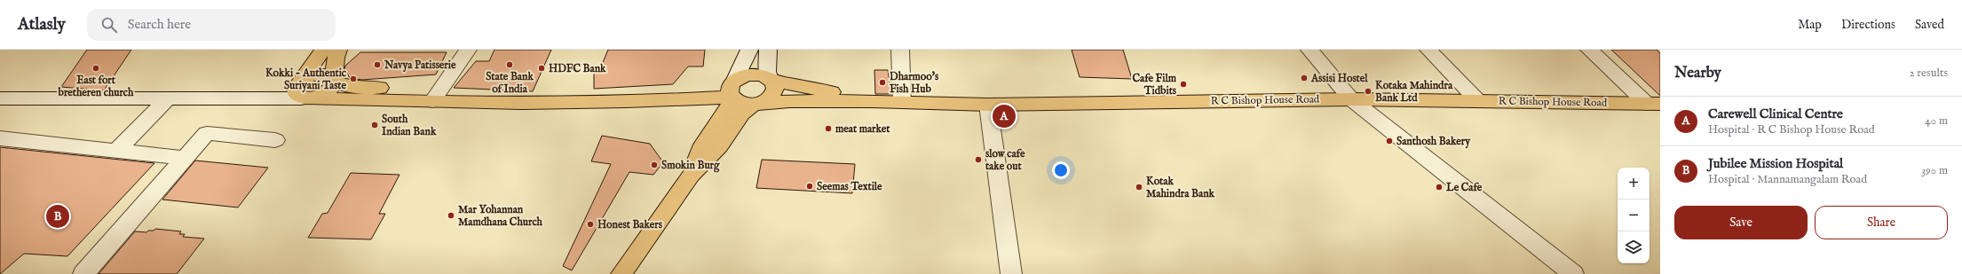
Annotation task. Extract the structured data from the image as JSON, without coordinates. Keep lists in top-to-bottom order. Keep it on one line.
{"streets":{"main road":["R C Bishop House Road"]},"places":["Navya Patisserie","State Bank of India","East fort bretheren church","HDFC Bank","Assisi Hostel","Kokki - Authentic Suriyani Taste","Dharmoo's Fish Hub","Cafe Film Tidbits","Kotaka Mahindra Bank Ltd","South Indian Bank","meat market","Santhosh Bakery","slow cafe take out","Smokin Burg","Seemas Textile","Kotak Mahindra Bank","Le Cafe","Mar Yohannan Mamdhana Church","Honest Bakers"],"page":{"header":"Atlasly","search":"Search here","nav":["Map","Directions","Saved"],"heading":["Nearby","2 results"],"list":[{"mark":"A","name":"Carewell Clinical Centre","note":"Hospital · R C Bishop House Road","value":"40 m"},{"mark":"B","name":"Jubilee Mission Hospital","note":"Hospital · Mannamangalam Road","value":"390 m"}],"pins":["A","B"],"map_buttons":["+","−"],"buttons":["Save","Share"]}}
